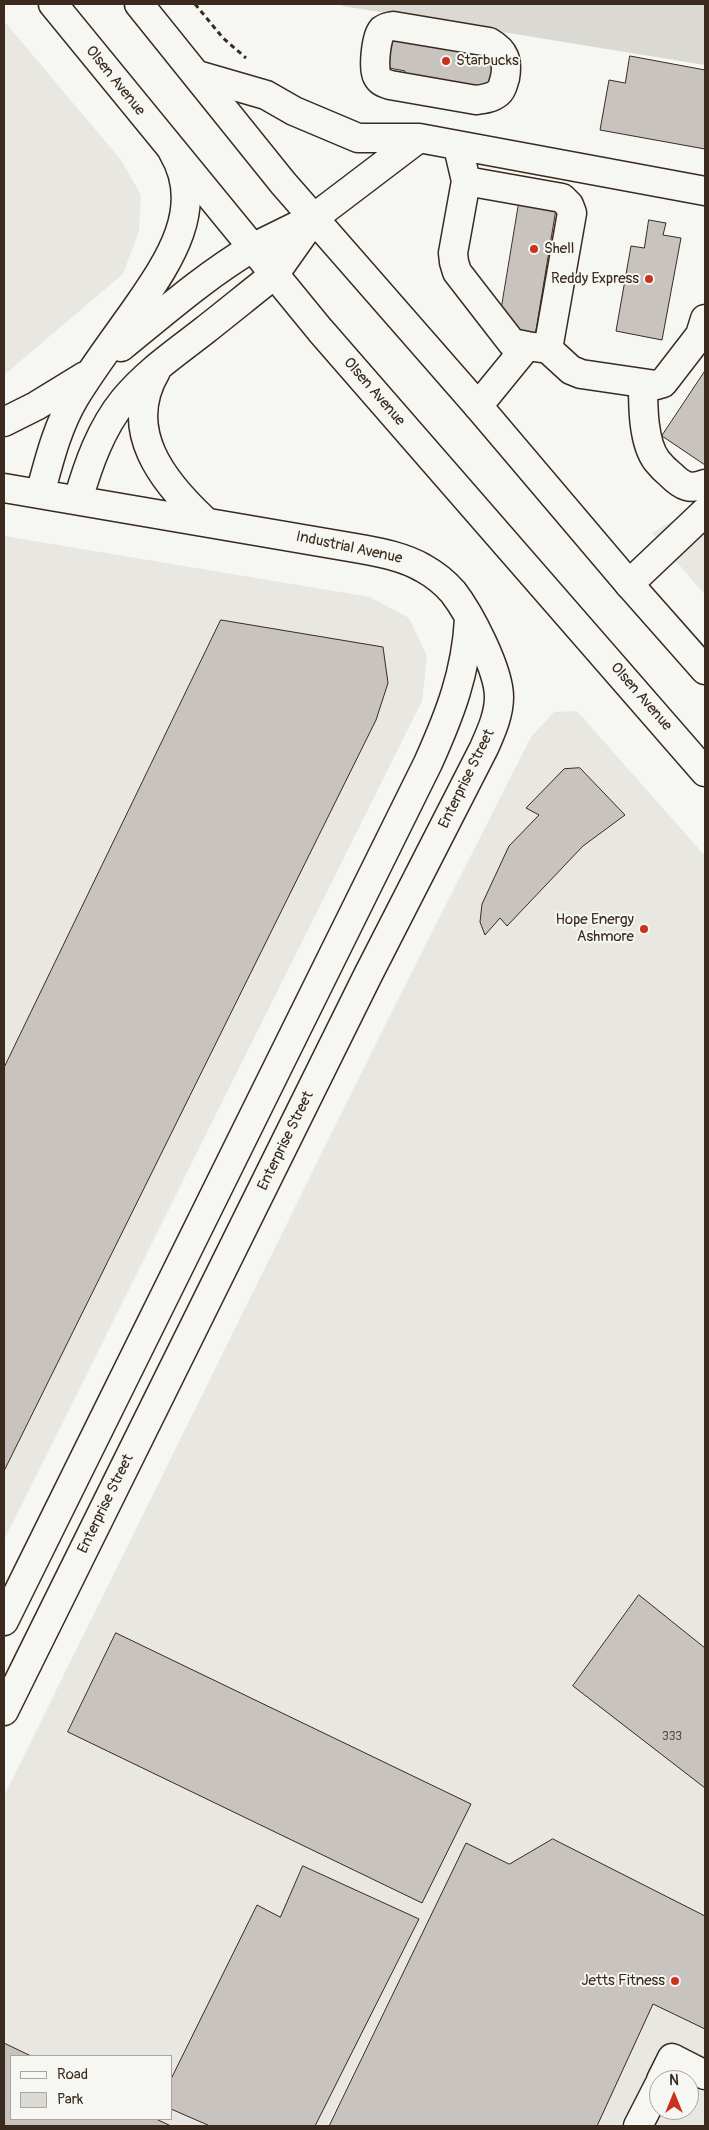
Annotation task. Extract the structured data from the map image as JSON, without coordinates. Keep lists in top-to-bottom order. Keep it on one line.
{"streets":{"street":["Olsen Avenue","Industrial Avenue","Enterprise Street"]},"crossings":[["Industrial Avenue","Enterprise Street"]],"places":["Starbucks","Shell","Reddy Express","Hope Energy Ashmore","Jetts Fitness"],"house_numbers":["333"],"legend":["Road","Park"],"north":"top"}
